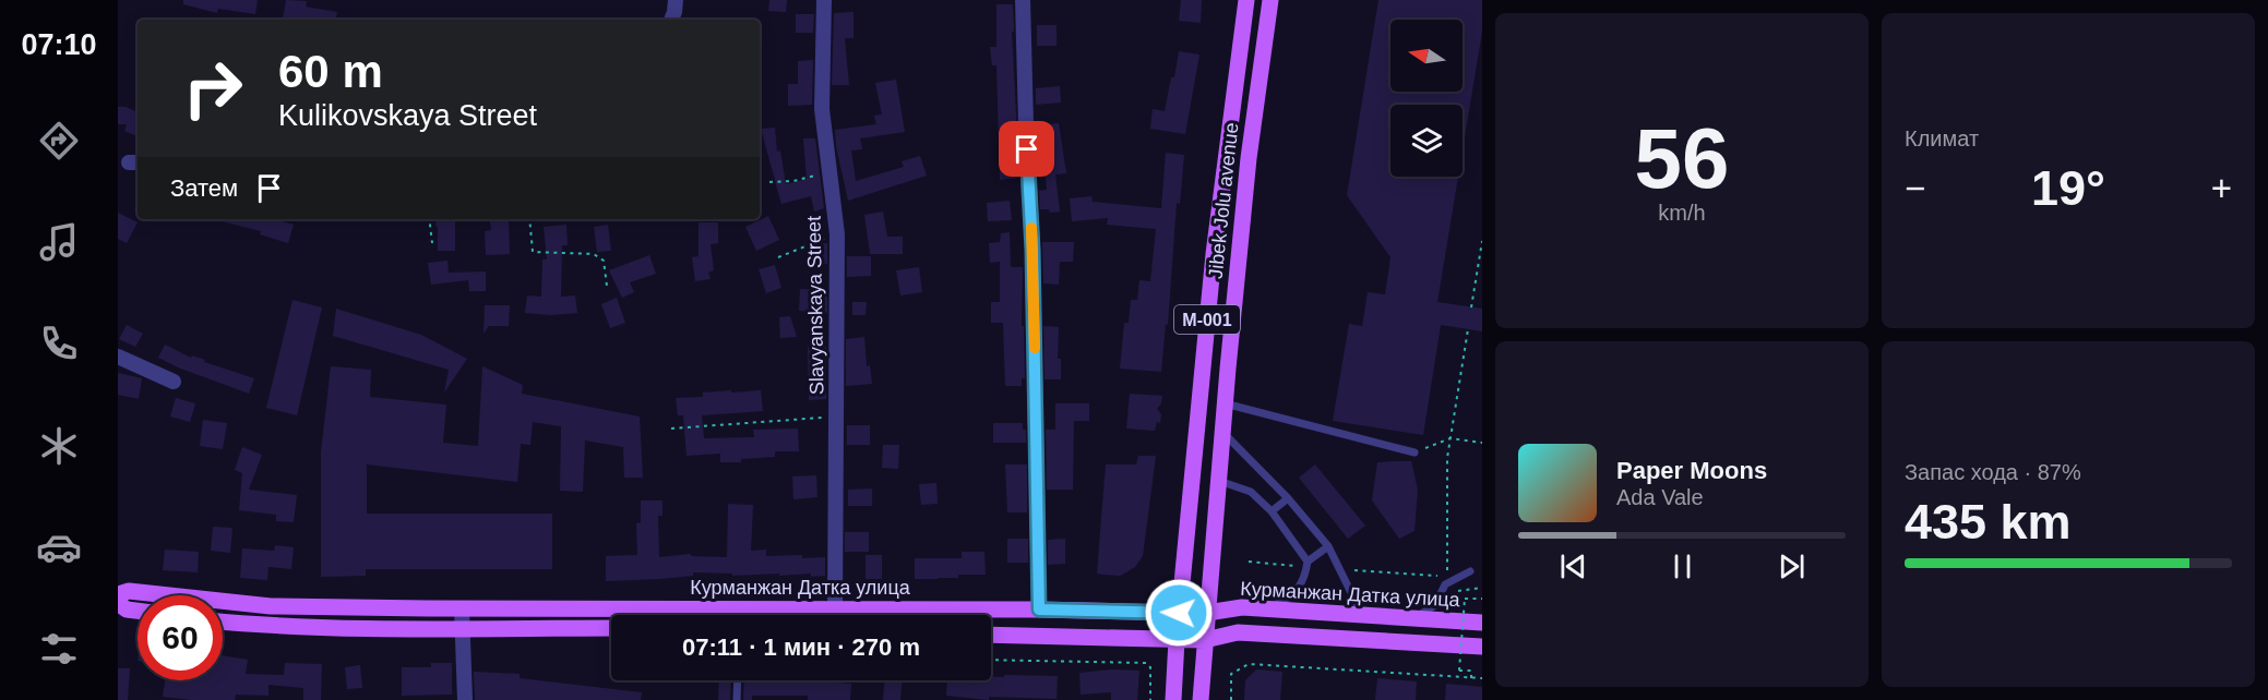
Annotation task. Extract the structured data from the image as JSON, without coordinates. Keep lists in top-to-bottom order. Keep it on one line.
{"streets":{"main road":["Jibek Jolu avenue","М-001","Курманжан Датка улица"],"street":["Slavyanskaya Street"]},"crossings":[["Jibek Jolu avenue","М-001"],["Jibek Jolu avenue","Курманжан Датка улица"],["Slavyanskaya Street","Курманжан Датка улица"]],"north":"left","page":{"tabs":"07:10","tile":[["56","km/h"],"Климат",["Запас хода · 87%","435 km"]],"turn":["60 m","Kulikovskaya Street"],"then":"Затем","heat":["−","19°","+"],"song":["Paper Moons","Ada Vale"],"limit":"60","trip":"07:11 · 1 мин · 270 m"}}
